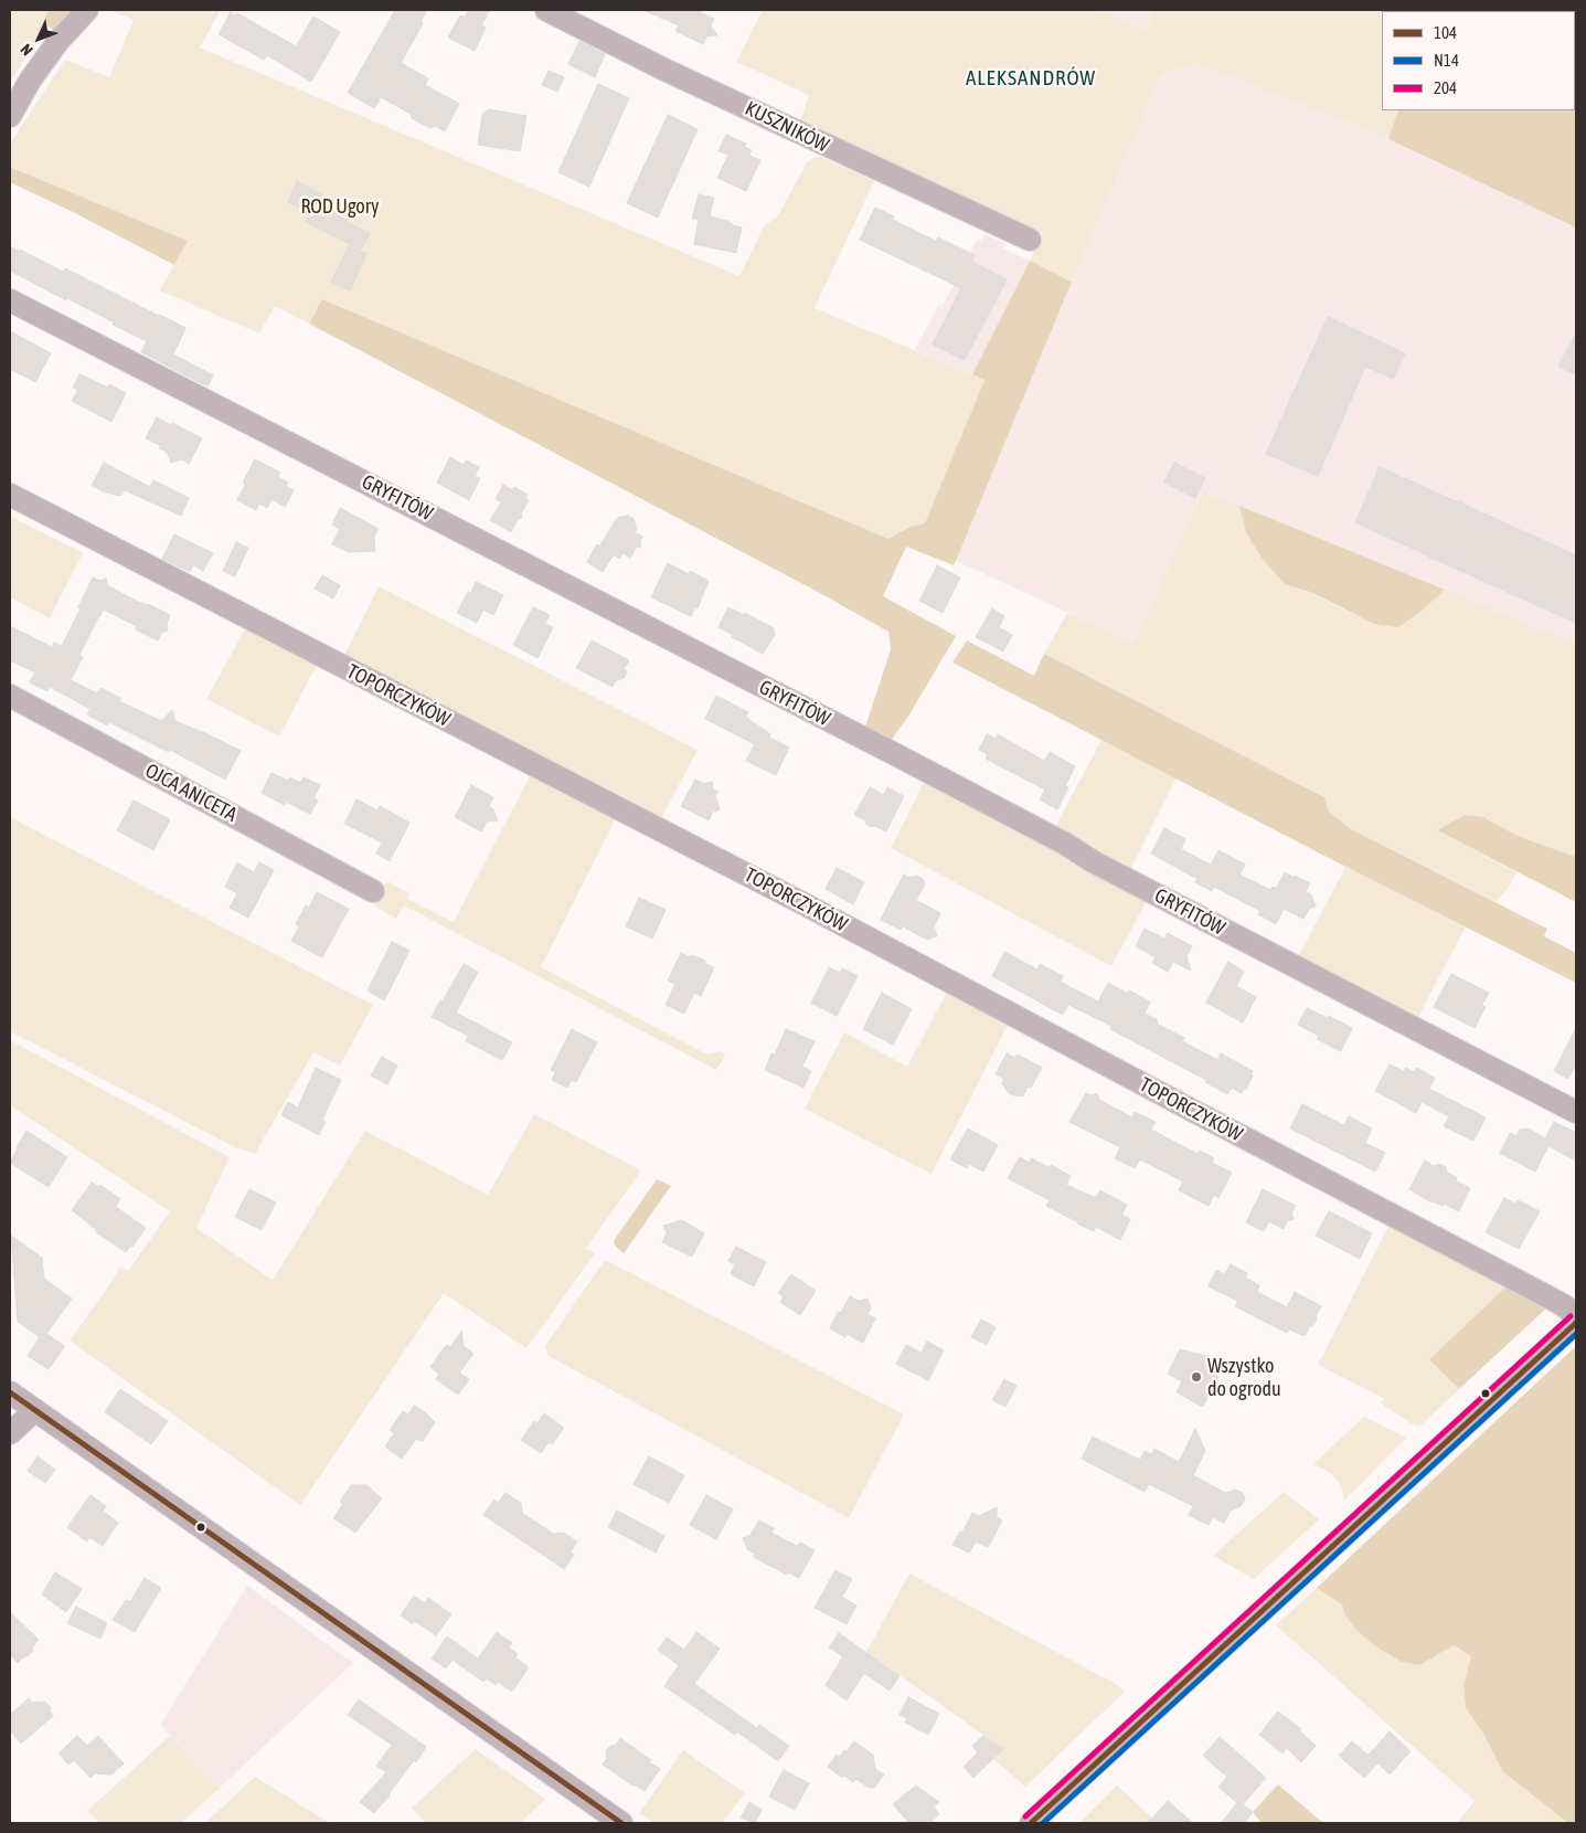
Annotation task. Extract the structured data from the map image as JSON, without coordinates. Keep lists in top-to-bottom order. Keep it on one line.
{"streets":{"street":["KUSZNIKÓW","GRYFITÓW","TOPORCZYKÓW","OJCA ANICETA"]},"districts":["ALEKSANDRÓW"],"parks":["ROD Ugory"],"places":["Wszystko do ogrodu"],"lines":["transit line 204","transit line 104","transit line N14"],"legend":["104","N14","204"],"north":"bottom left"}
